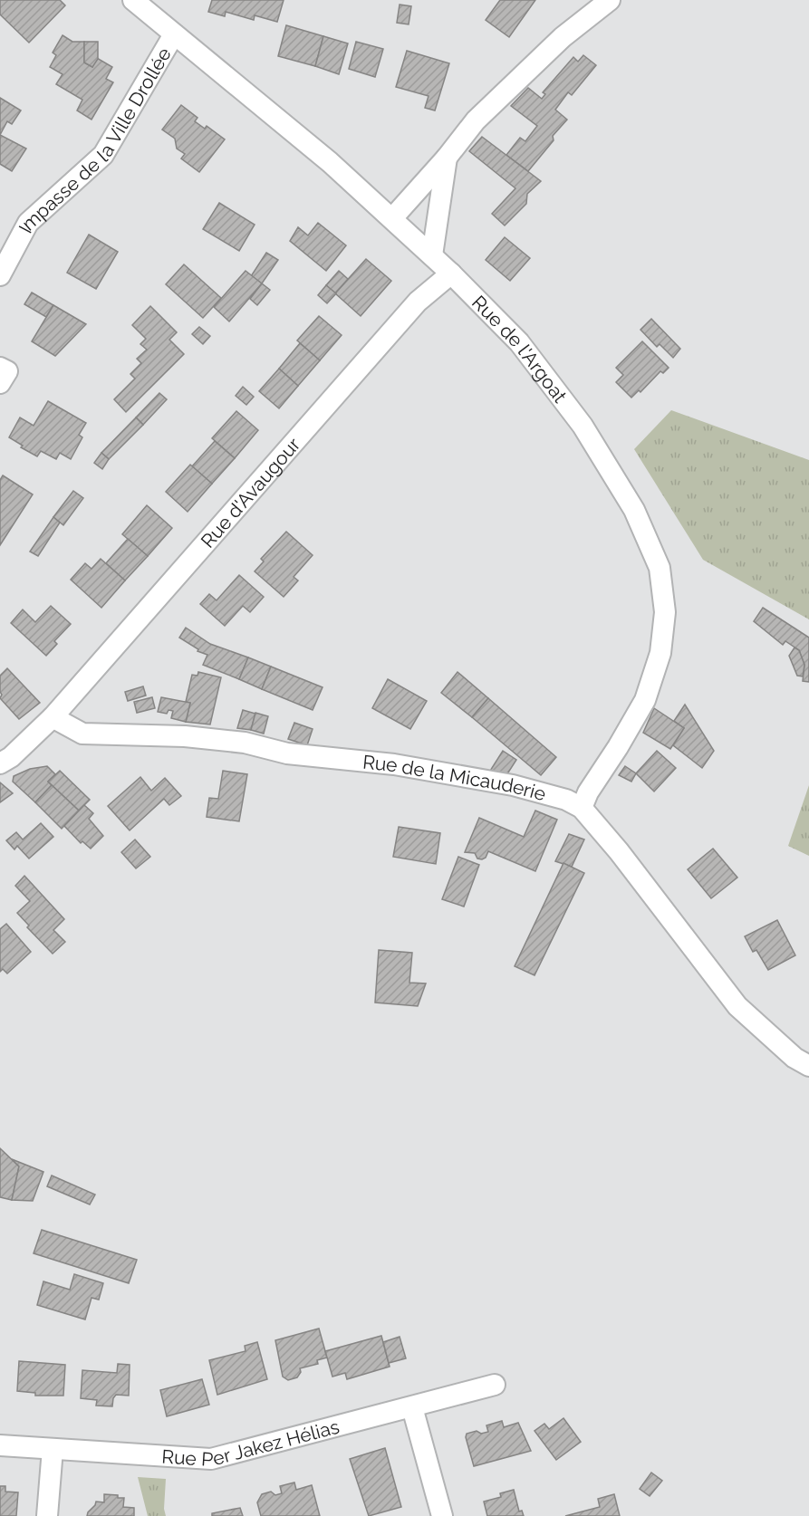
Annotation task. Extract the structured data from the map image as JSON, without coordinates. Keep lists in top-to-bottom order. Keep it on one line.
{"streets":{"street":["Impasse de la Ville Drollée","Rue de l'Argoat","Rue d'Avaugour","Rue de la Micauderie","Rue Per Jakez Hélias"]},"crossings":[["Impasse de la Ville Drollée","Rue de l'Argoat"],["Rue de l'Argoat","Rue d'Avaugour"],["Rue de l'Argoat","Rue de la Micauderie"],["Rue d'Avaugour","Rue de la Micauderie"]]}
